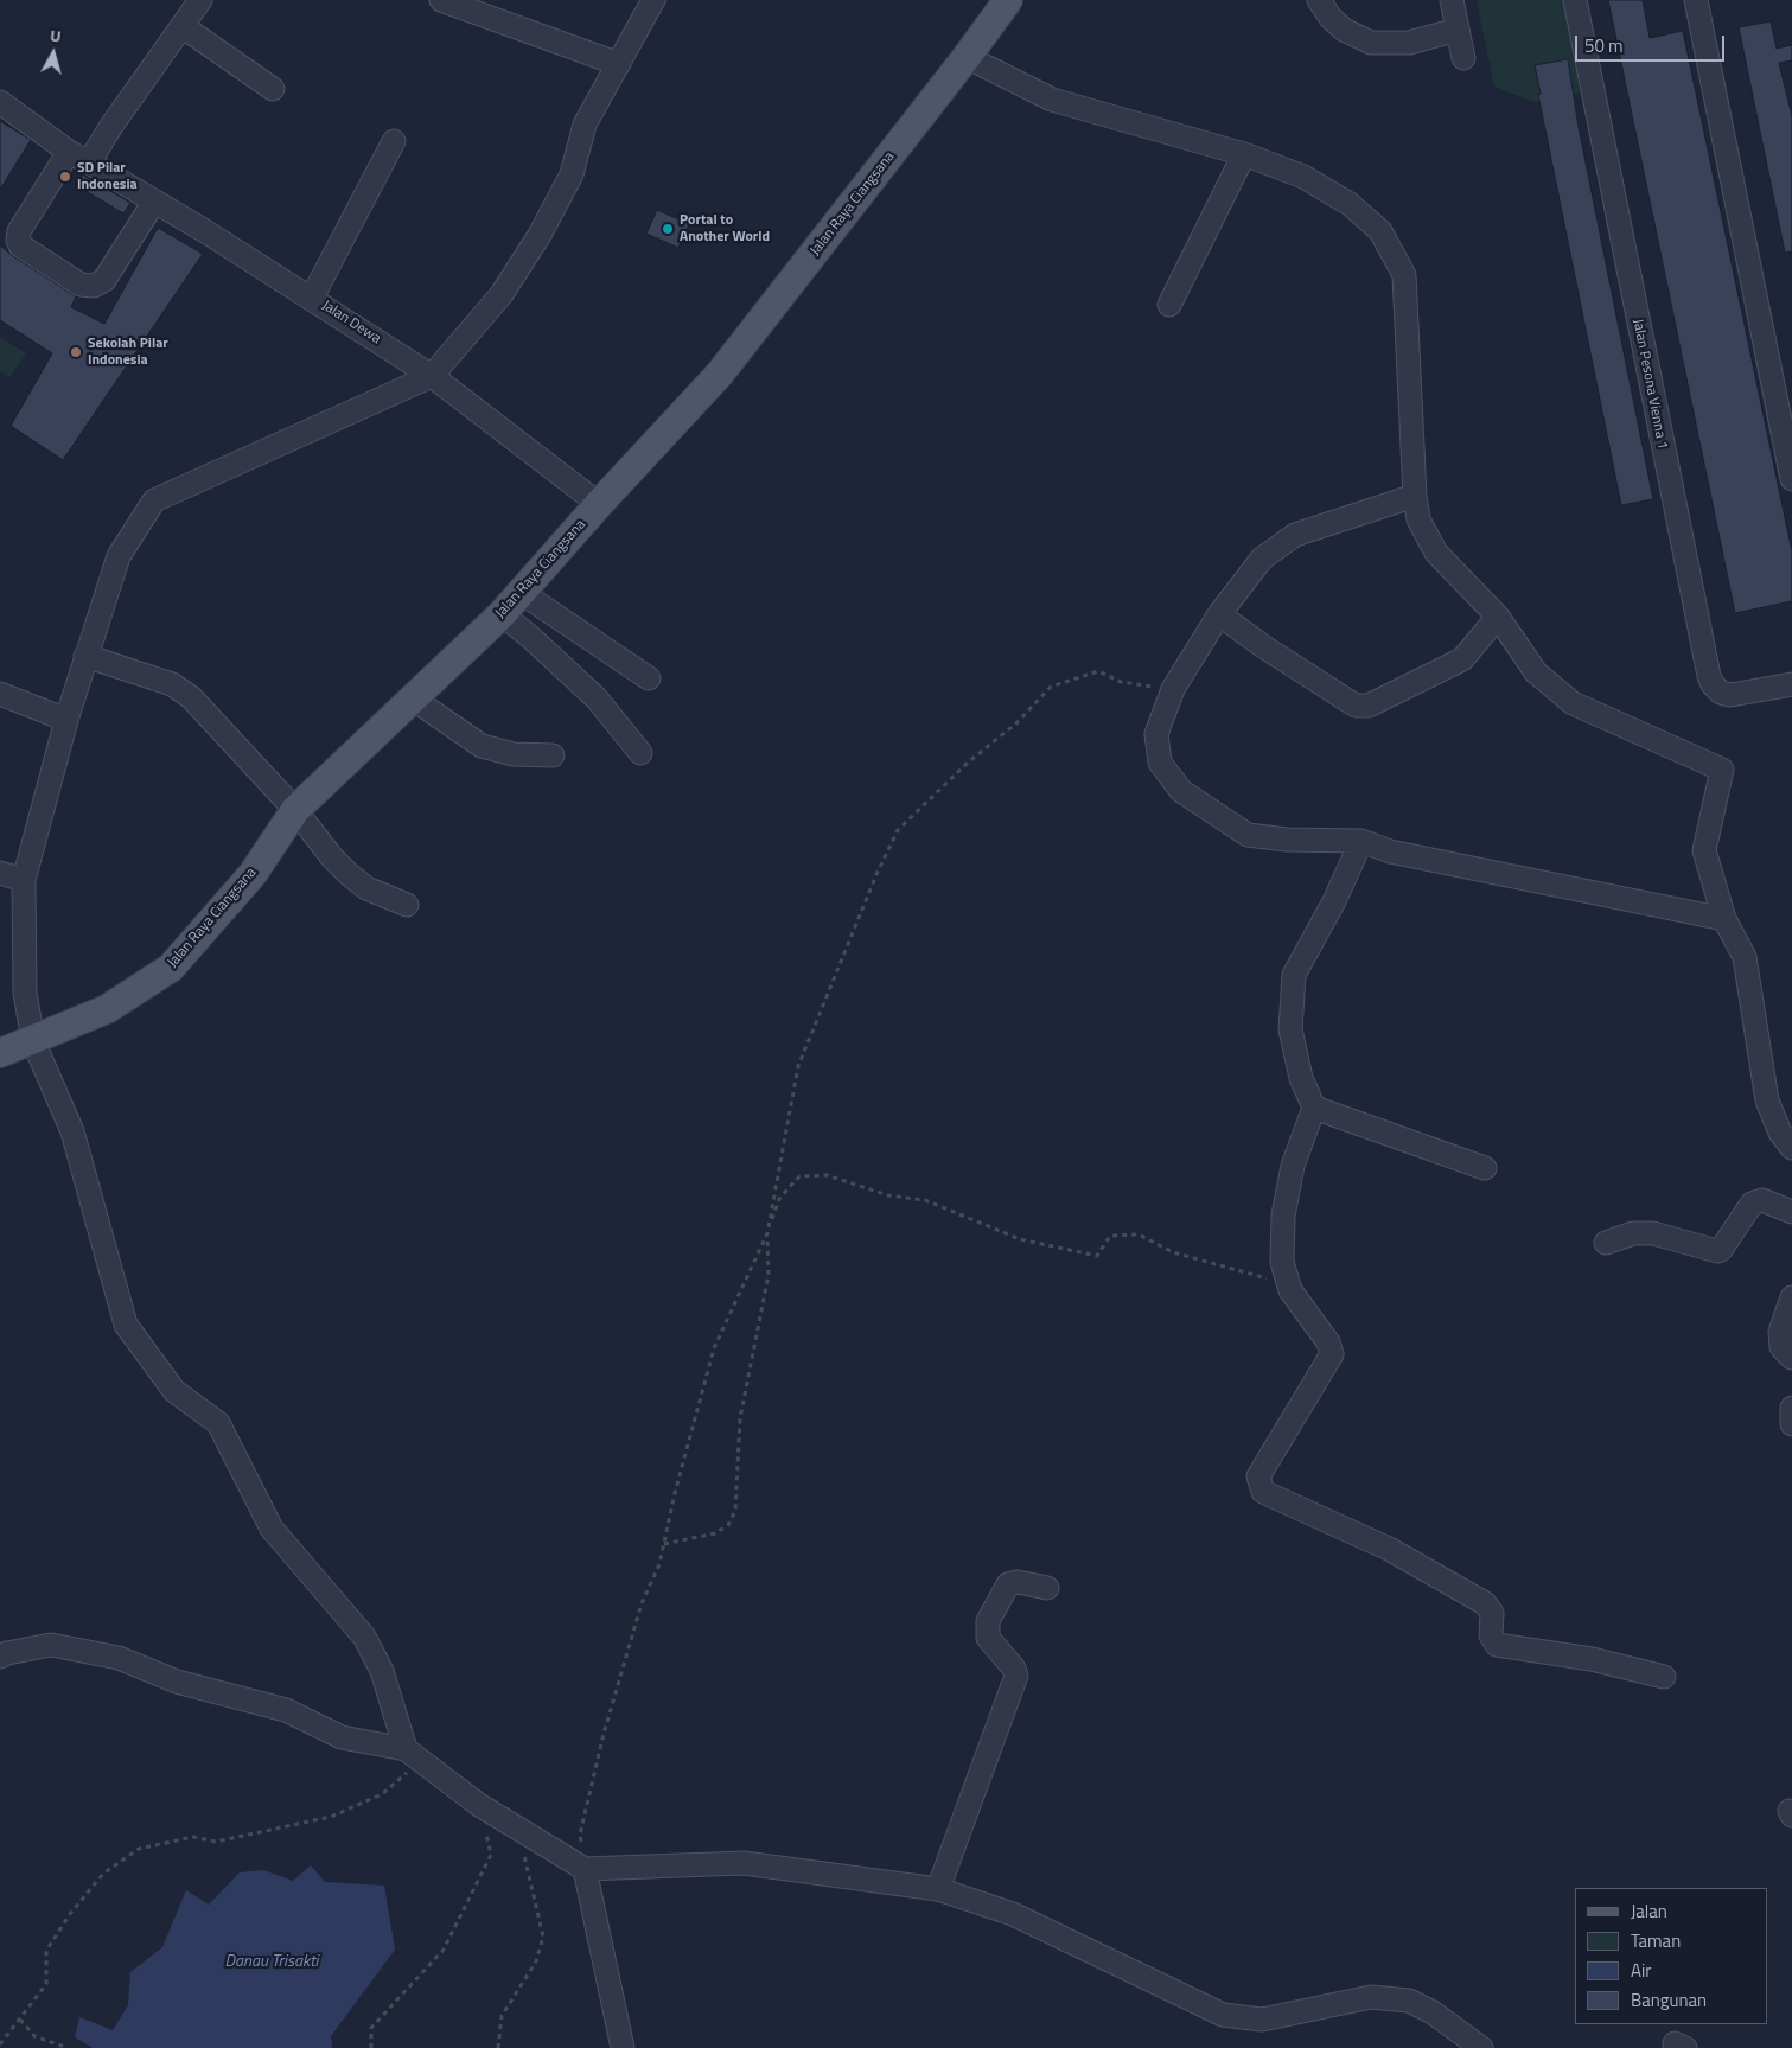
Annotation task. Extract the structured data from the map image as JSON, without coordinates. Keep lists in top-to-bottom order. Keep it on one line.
{"streets":{"main road":["Jalan Raya Ciangsana"],"street":["Jalan Dewa","Jalan Pesona Vienna 1"]},"crossings":[["Jalan Raya Ciangsana","Jalan Dewa"]],"water":["Danau Trisakti"],"places":["SD Pilar Indonesia","Portal to Another World","Sekolah Pilar Indonesia"],"legend":["Jalan","Taman","Air","Bangunan"],"scale_bar":"50 m","north":"top"}
